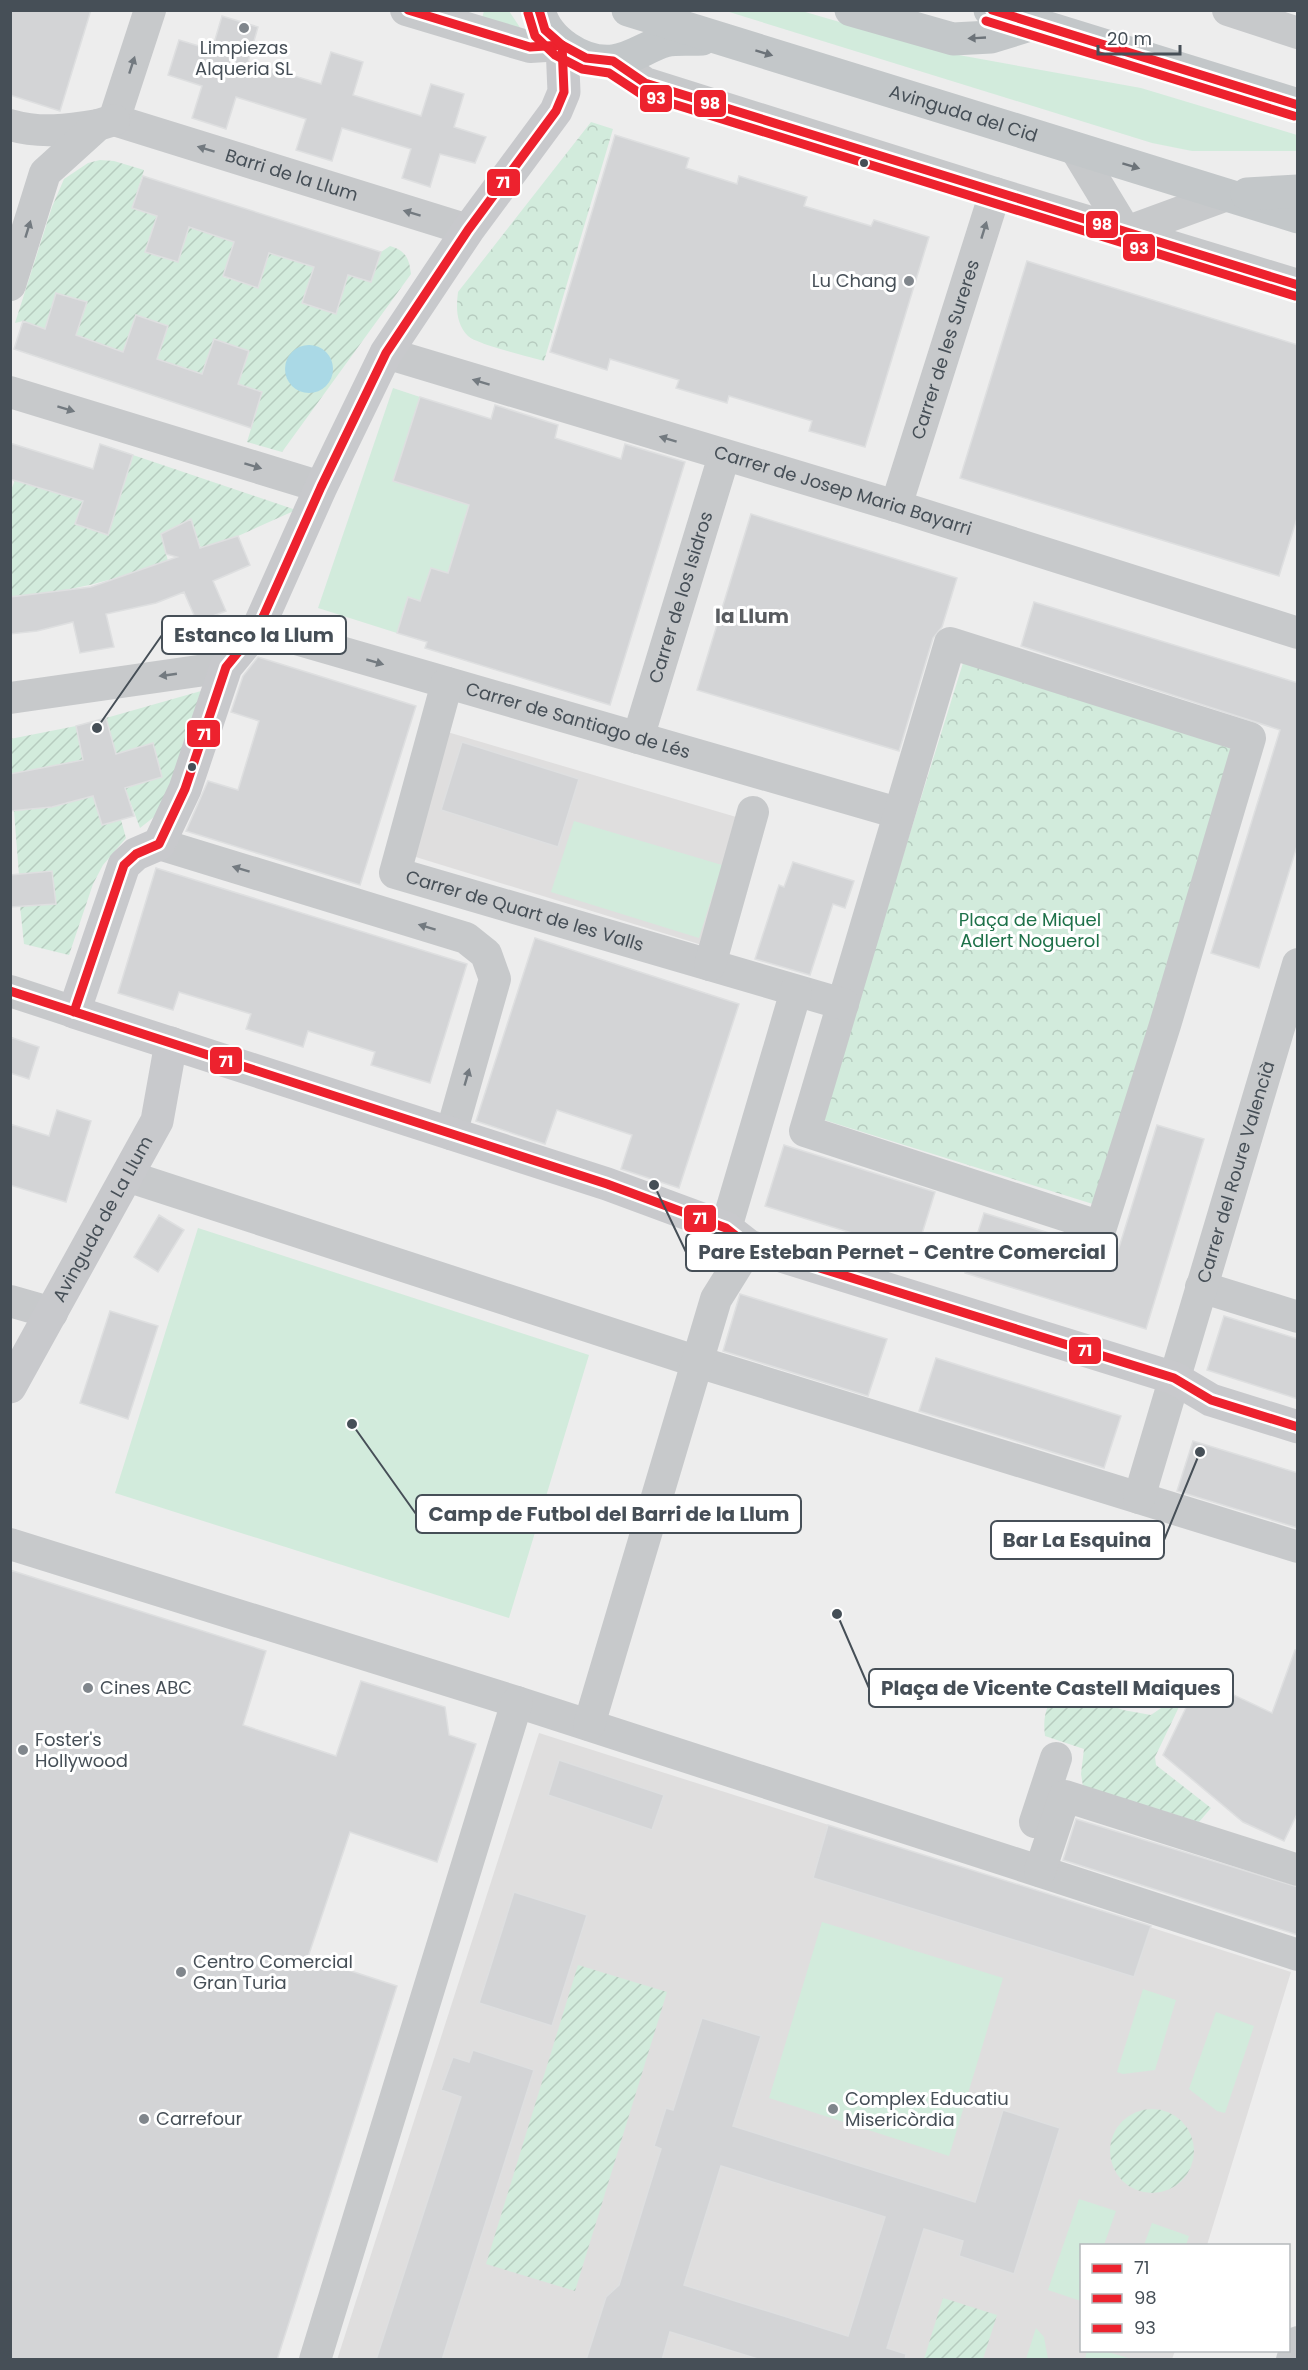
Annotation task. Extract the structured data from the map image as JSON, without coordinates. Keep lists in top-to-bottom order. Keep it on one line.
{"streets":{"main road":["Avinguda del Cid"],"street":["Barri de la Llum","Carrer de les Sureres","Carrer de Josep Maria Bayarri","Carrer de los Isidros","Carrer de Santiago de Lés","Carrer de Quart de les Valls","Carrer del Roure Valencià","Avinguda de La Llum"]},"crossings":[["Carrer de les Sureres","Carrer de Josep Maria Bayarri"],["Carrer de Josep Maria Bayarri","Carrer de los Isidros"],["Carrer de los Isidros","Carrer de Santiago de Lés"],["Carrer de Santiago de Lés","Carrer de Quart de les Valls"]],"one_way":["Carrer de les Sureres","Carrer de Josep Maria Bayarri"],"districts":["la Llum"],"parks":["Plaça de Miquel Adlert Noguerol"],"places":["Limpiezas Alqueria SL","Lu Chang","Estanco la Llum","Pare Esteban Pernet - Centre Comercial","Camp de Futbol del Barri de la Llum","Bar La Esquina","Plaça de Vicente Castell Maiques","Cines ABC","Foster's Hollywood","Centro Comercial Gran Turia","Complex Educatiu Misericòrdia","Carrefour"],"lines":["transit line 71","transit line 98","transit line 93"],"legend":["71","98","93"],"scale_bar":"20 m"}
